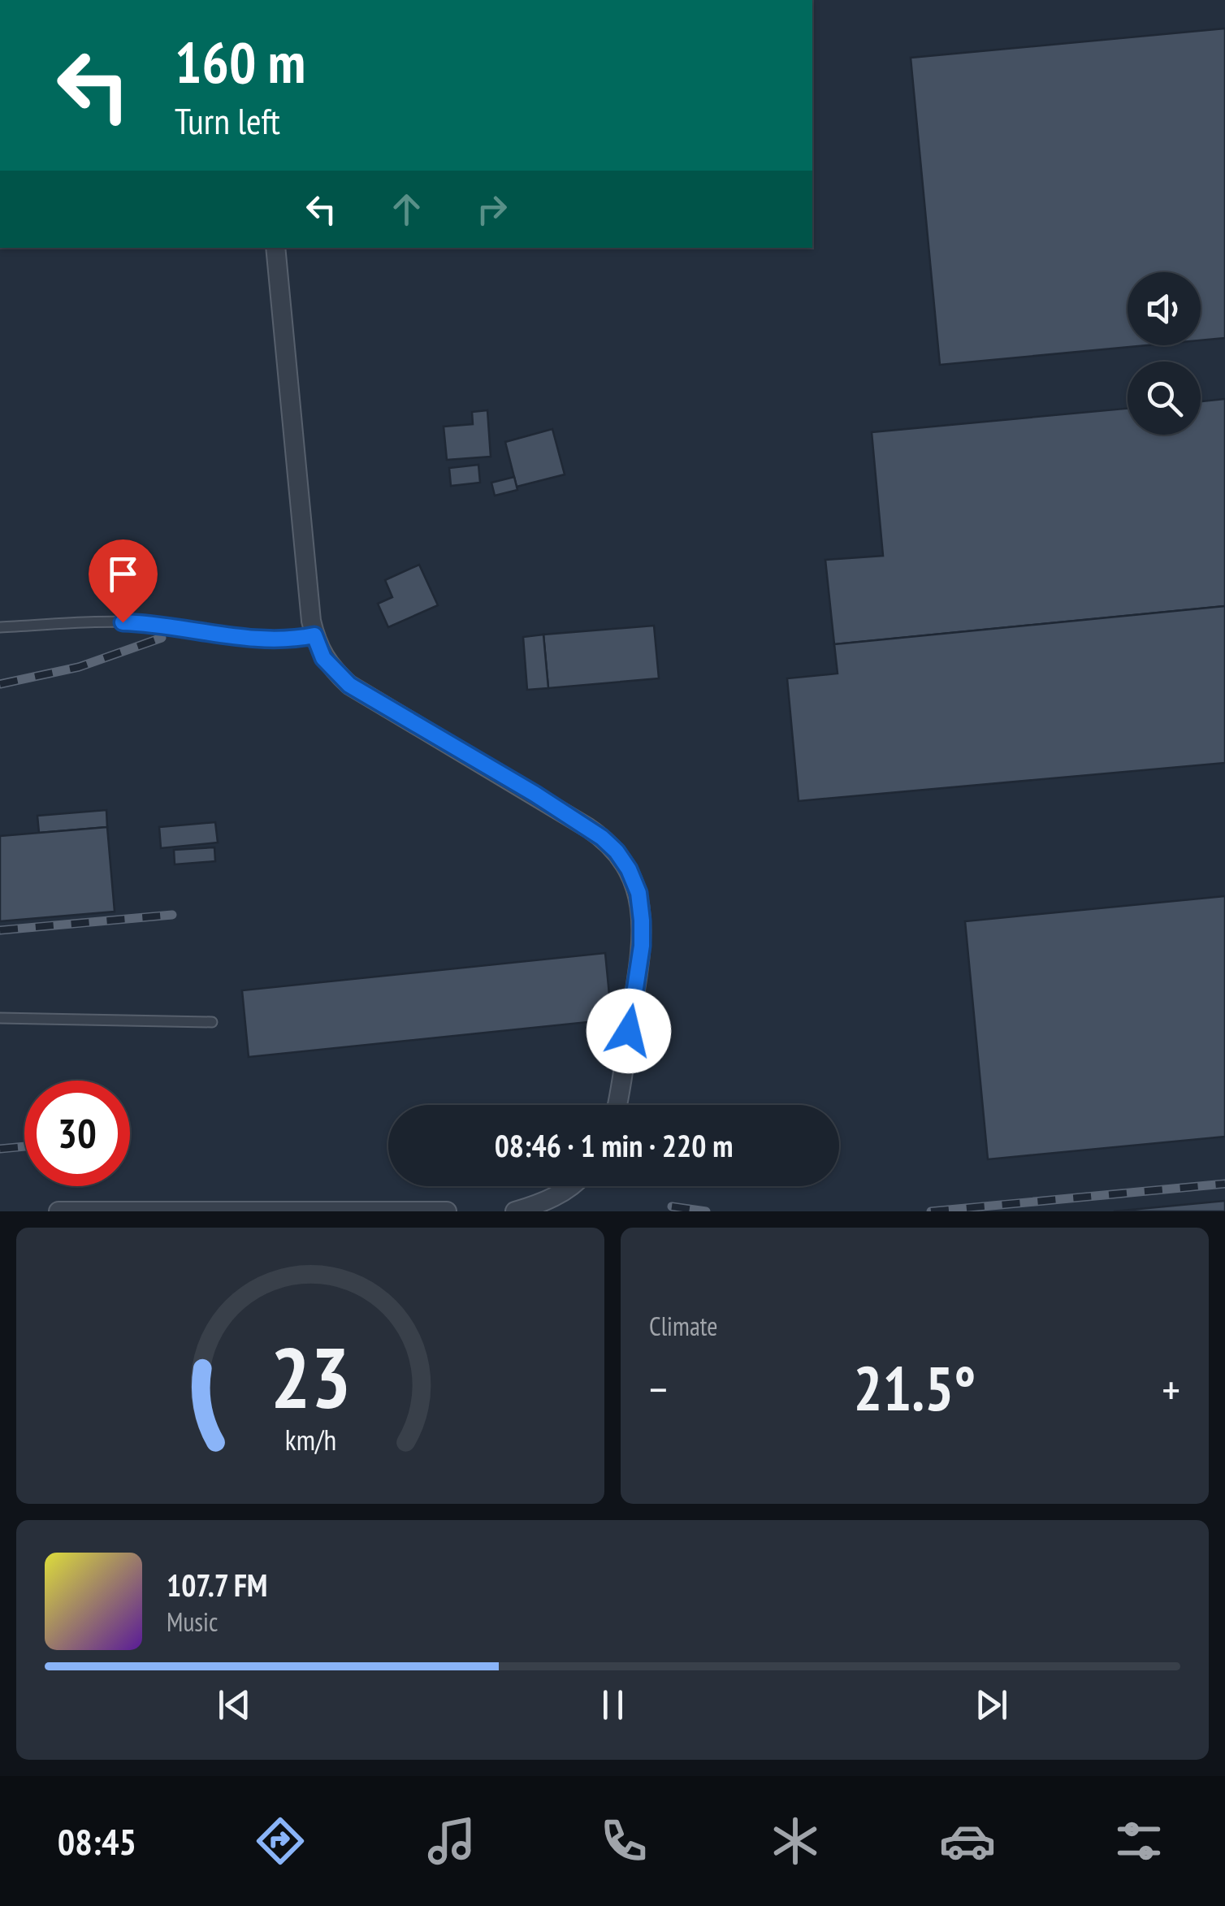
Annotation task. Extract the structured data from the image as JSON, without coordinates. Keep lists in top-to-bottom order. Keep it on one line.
{"page":{"turn":["160 m","Turn left"],"limit":"30","trip":"08:46 · 1 min · 220 m","tile":"Climate","heat":["−","21.5°","+"],"song":["107.7 FM","Music"],"tabs":"08:45","gauge":["23","km/h"]}}
